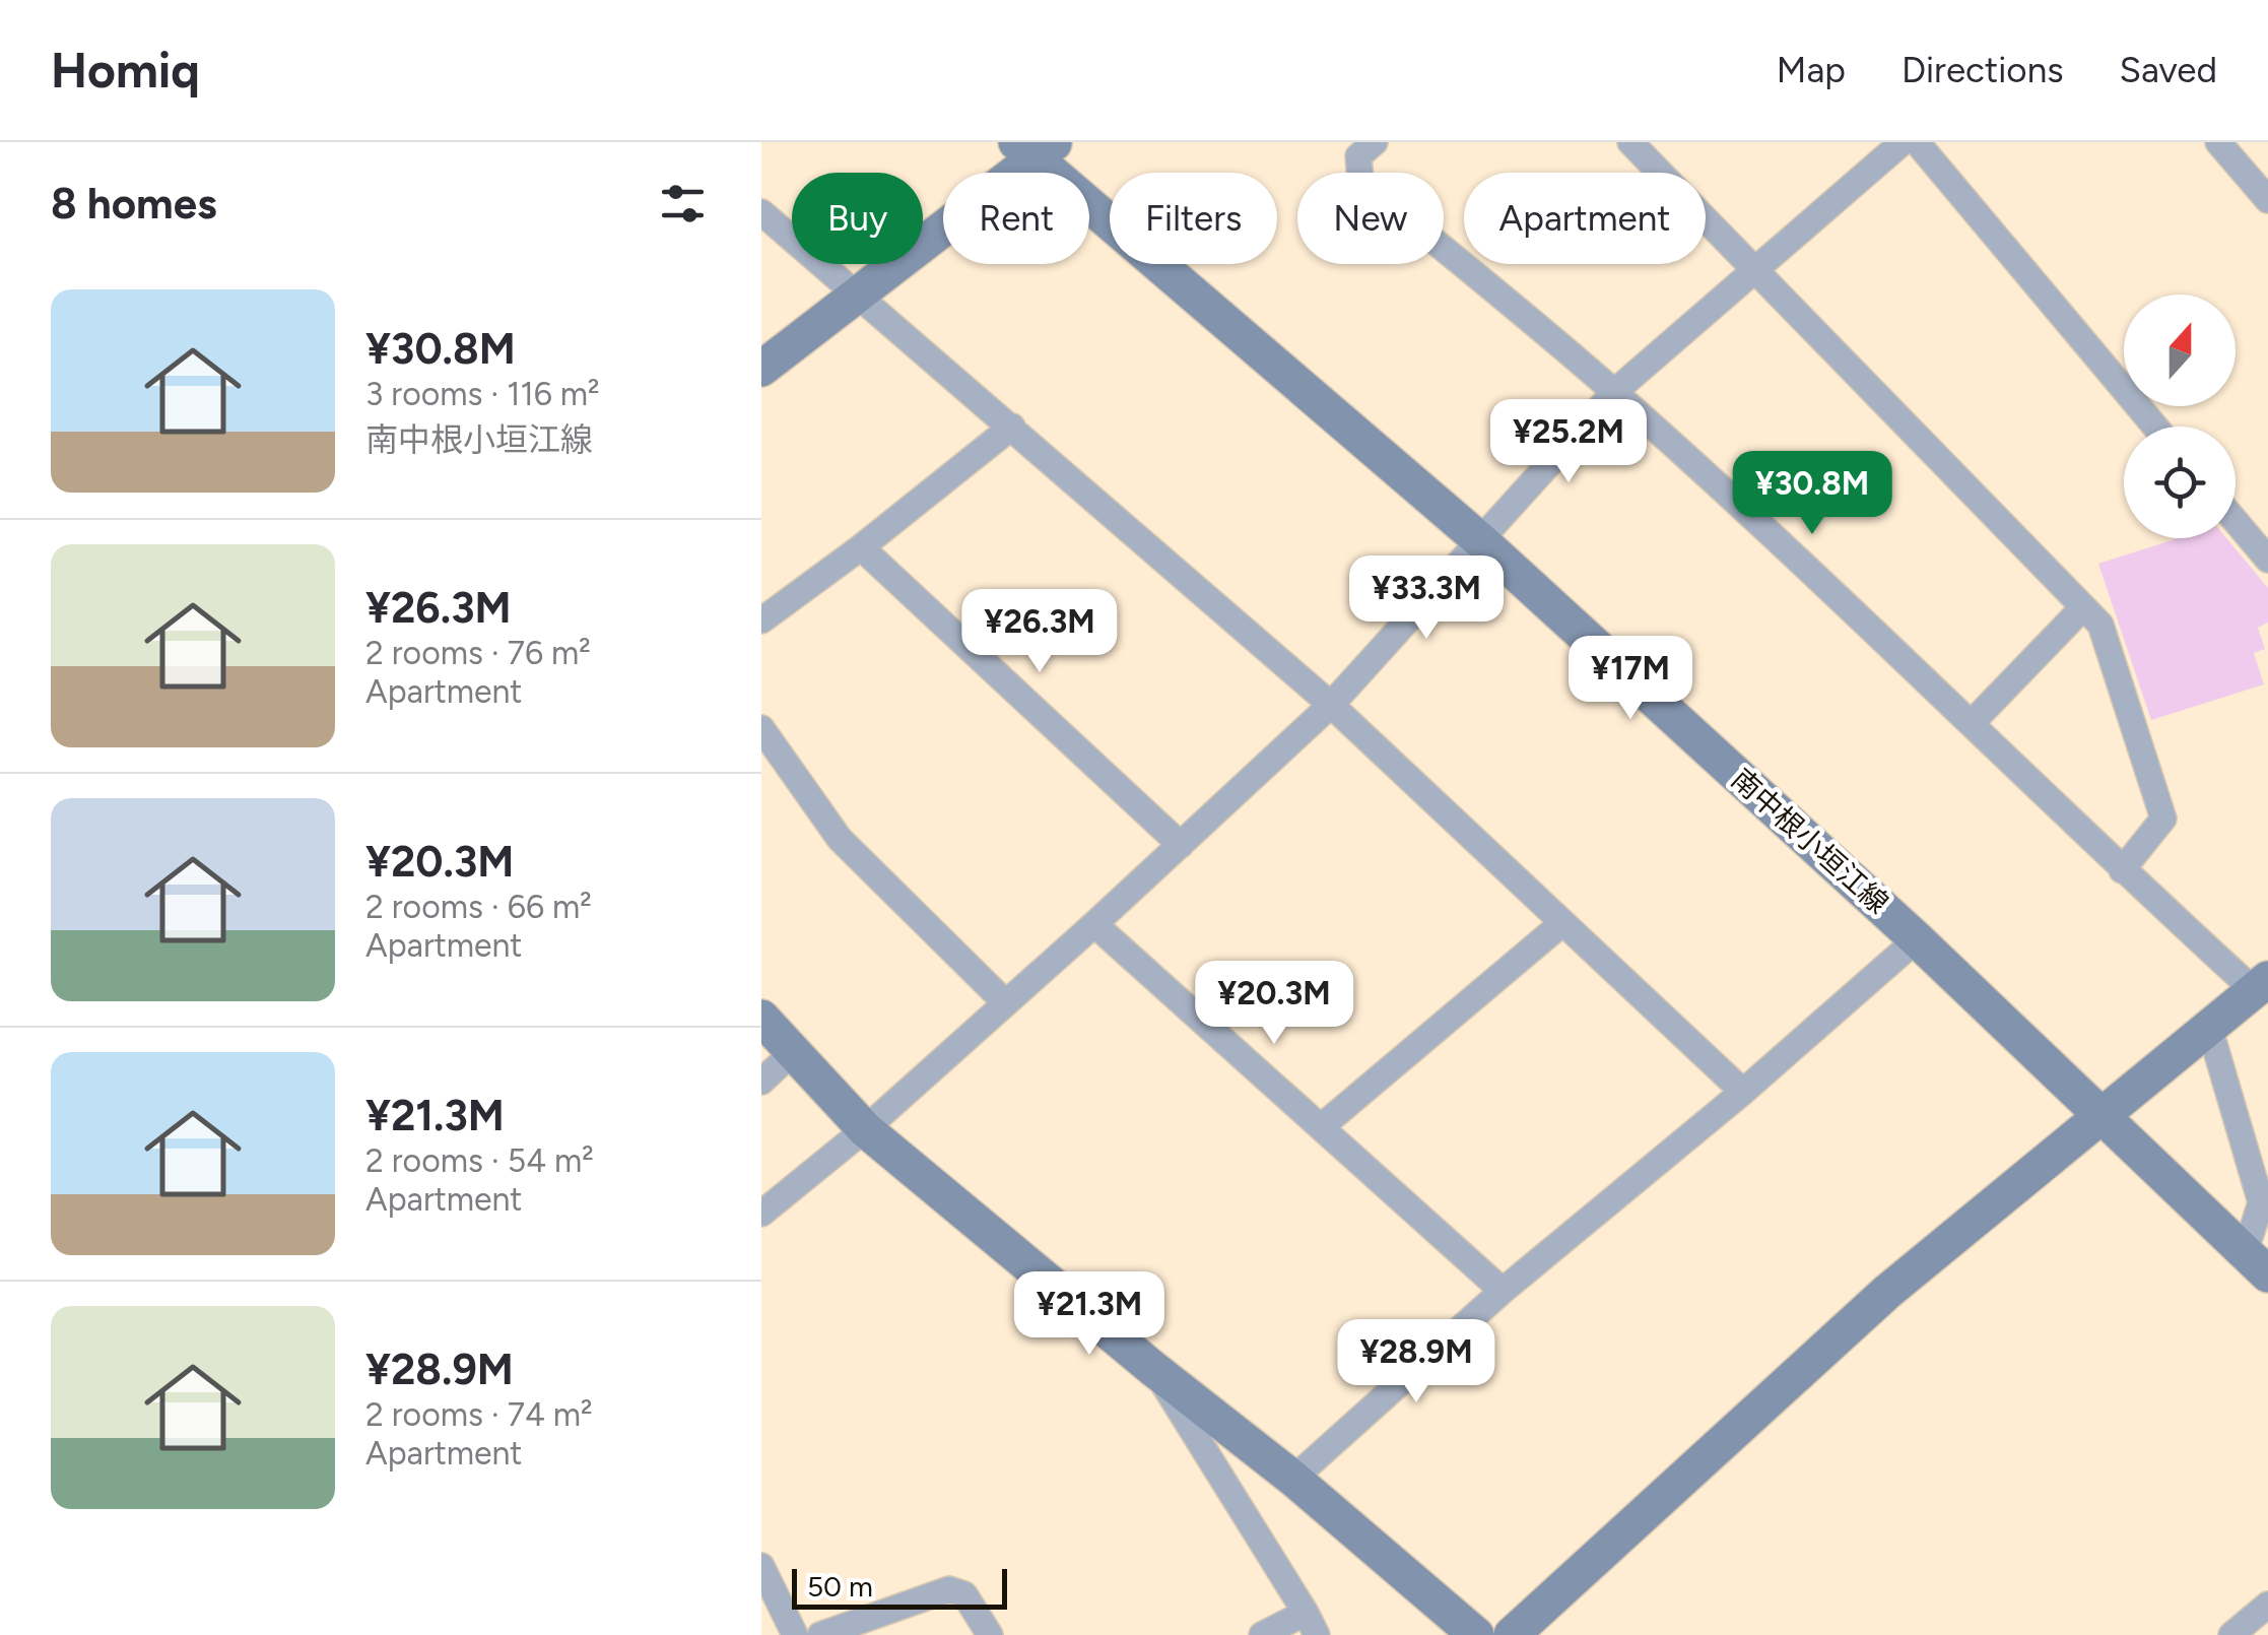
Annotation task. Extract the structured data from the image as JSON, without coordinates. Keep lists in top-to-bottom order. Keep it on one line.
{"streets":{"street":["南中根小垣江線"]},"scale_bar":"50 m","north":"top","page":{"header":"Homiq","nav":["Map","Directions","Saved"],"heading":"8 homes","chip":["Buy","Rent","Filters","New","Apartment"],"list":[{"name":"¥30.8M","note":"3 rooms · 116 m² · 南中根小垣江線"},{"name":"¥26.3M","note":"2 rooms · 76 m² · Apartment"},{"name":"¥20.3M","note":"2 rooms · 66 m² · Apartment"},{"name":"¥21.3M","note":"2 rooms · 54 m² · Apartment"},{"name":"¥28.9M","note":"2 rooms · 74 m² · Apartment"}],"price":["¥25.2M","¥30.8M","¥33.3M","¥26.3M","¥17M","¥20.3M","¥21.3M","¥28.9M"],"scale":"50 m"}}
